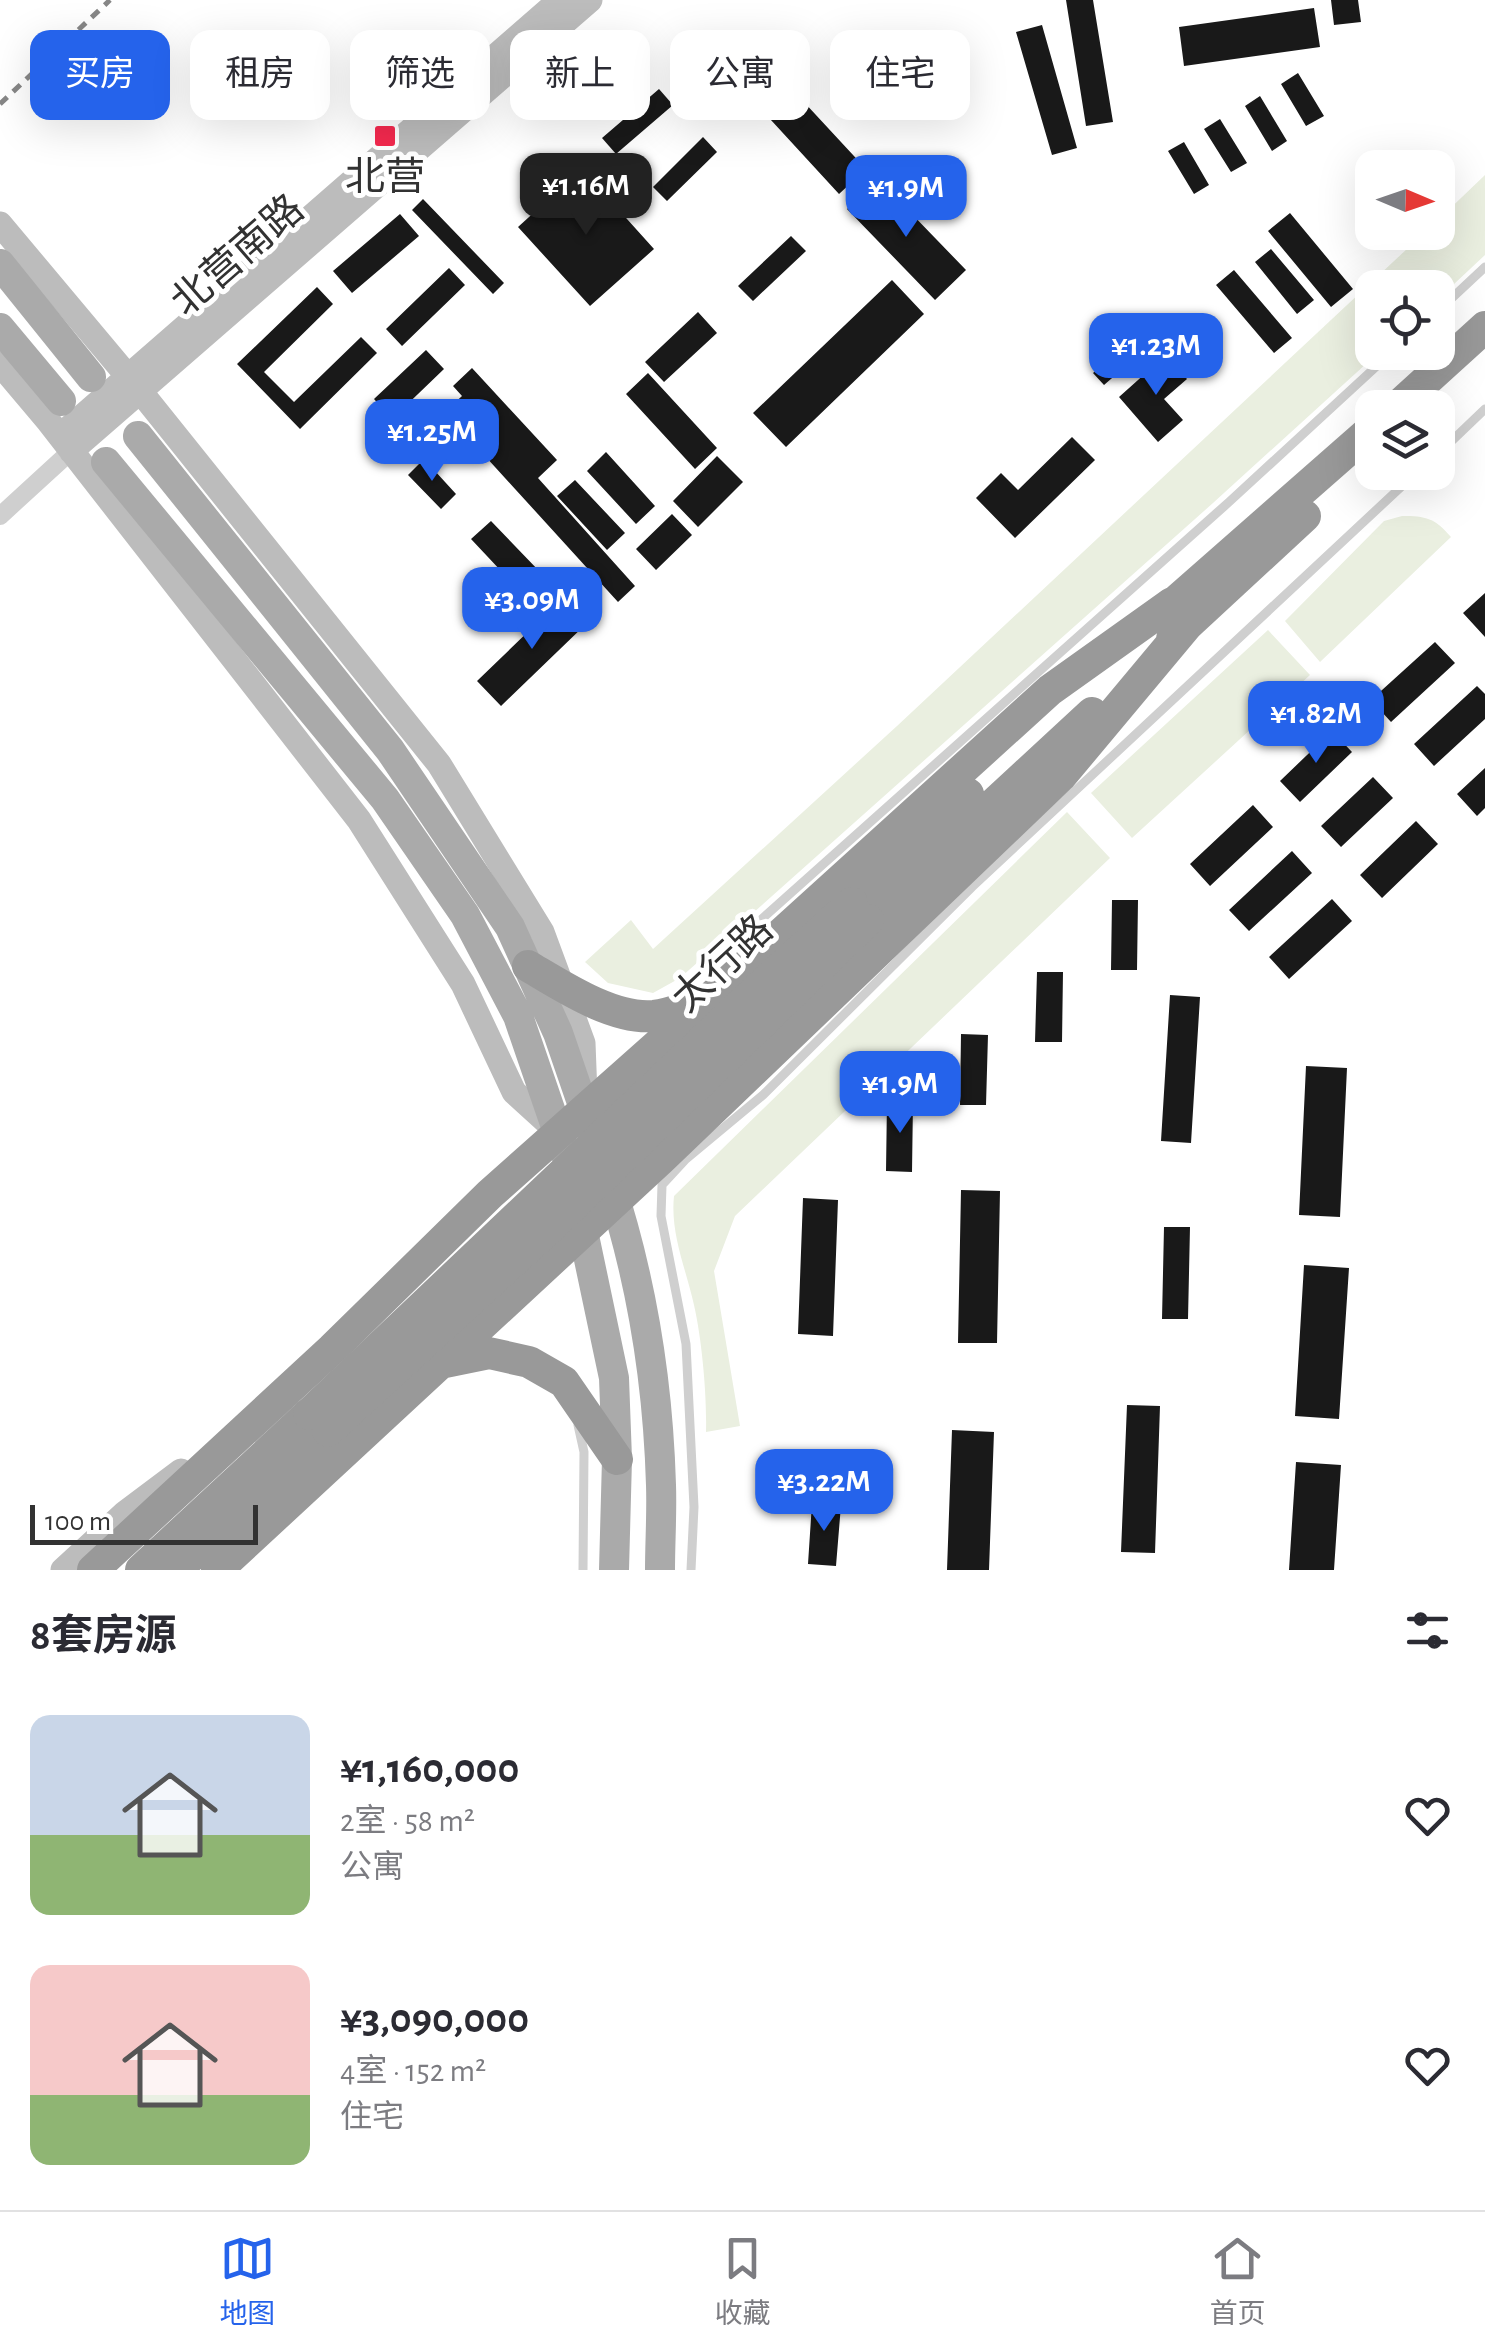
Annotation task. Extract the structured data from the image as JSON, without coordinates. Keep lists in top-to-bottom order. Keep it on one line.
{"streets":{"highway":["太行路"],"main road":["北营南路"]},"places":{"transit":["北营"]},"scale_bar":"100 m","north":"right","page":{"chip":["买房","租房","筛选","新上","公寓","住宅"],"price":["¥1.16M","¥1.9M","¥1.23M","¥1.25M","¥3.09M","¥1.82M","¥1.9M","¥3.22M"],"scale":"100 m","heading":"8套房源","list":[{"name":"¥1,160,000","note":"2室 · 58 m² · 公寓"},{"name":"¥3,090,000","note":"4室 · 152 m² · 住宅"}],"tabs":["地图","收藏","首页"]}}
